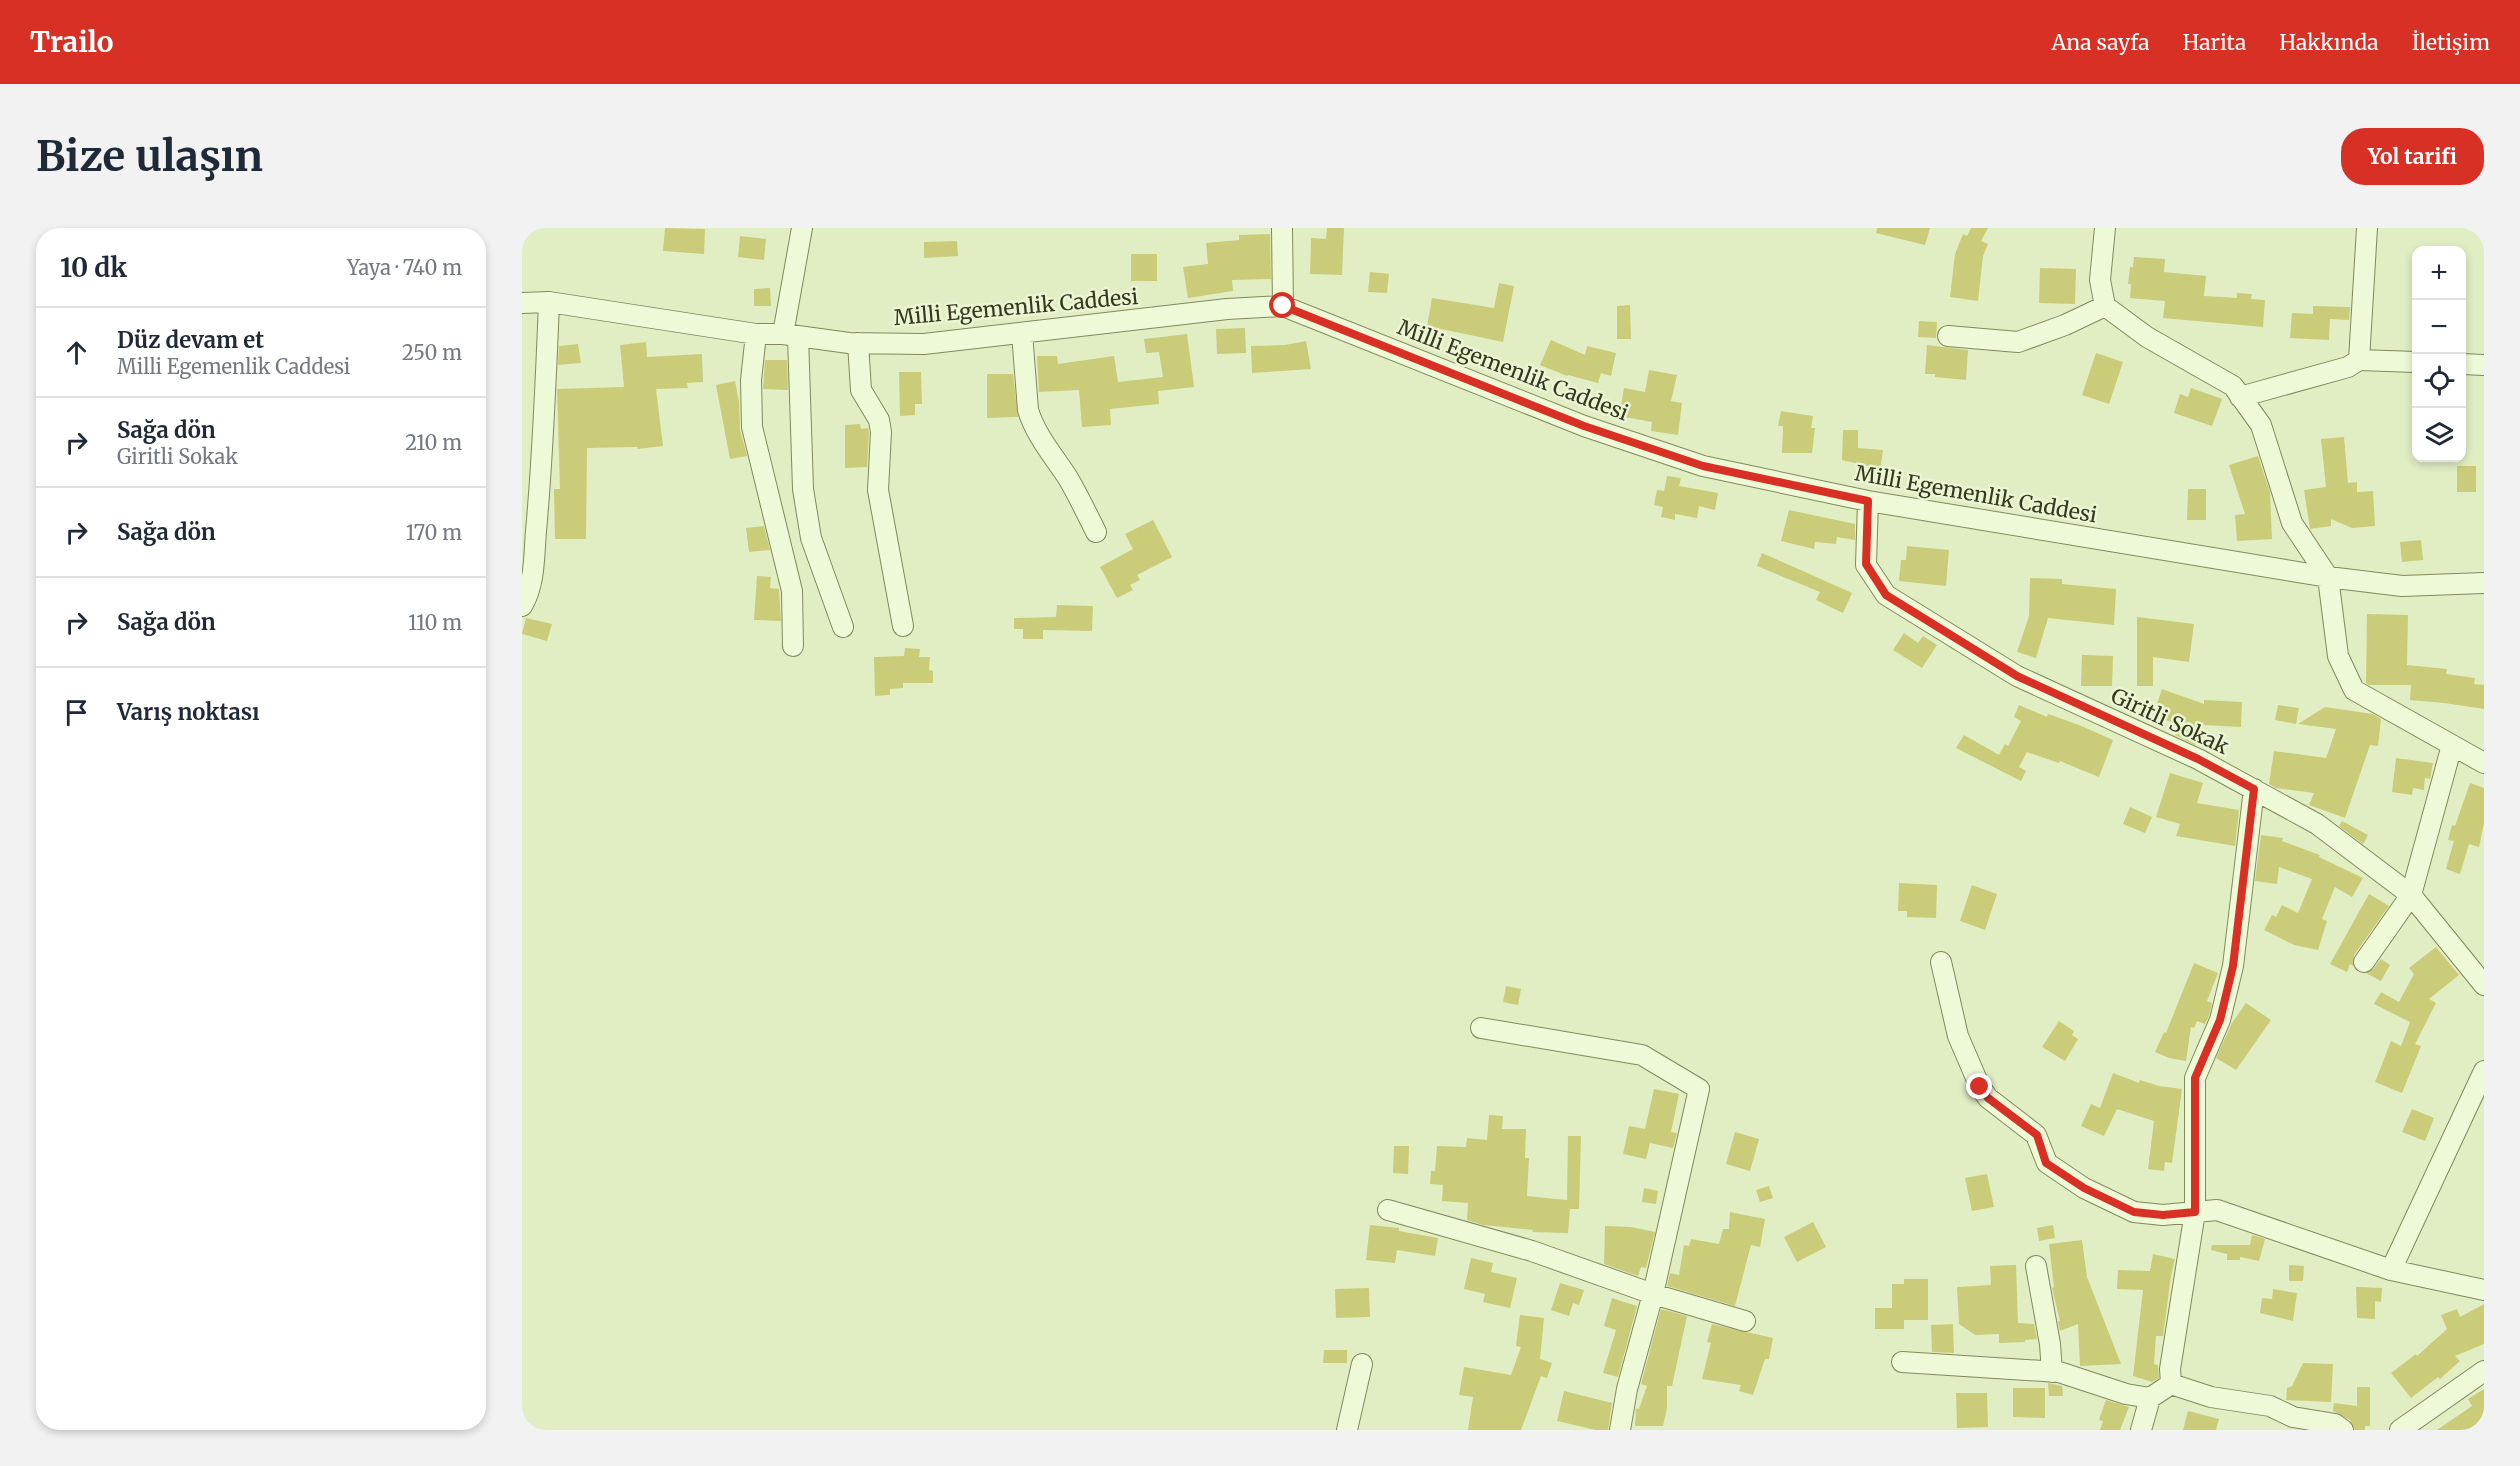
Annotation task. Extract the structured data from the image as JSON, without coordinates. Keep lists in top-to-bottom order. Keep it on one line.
{"streets":{"street":["Milli Egemenlik Caddesi","Giritli Sokak"]},"crossings":[["Milli Egemenlik Caddesi","Giritli Sokak"]],"page":{"header":"Trailo","nav":["Ana sayfa","Harita","Hakkında","İletişim"],"buttons":"Yol tarifi","title":"Bize ulaşın","heading":["10 dk","Yaya · 740 m"],"map_buttons":["+","−"],"list":[["Düz devam et","Milli Egemenlik Caddesi","250 m"],["Sağa dön","Giritli Sokak","210 m"],["Sağa dön","170 m"],["Sağa dön","110 m"],"Varış noktası"]}}
